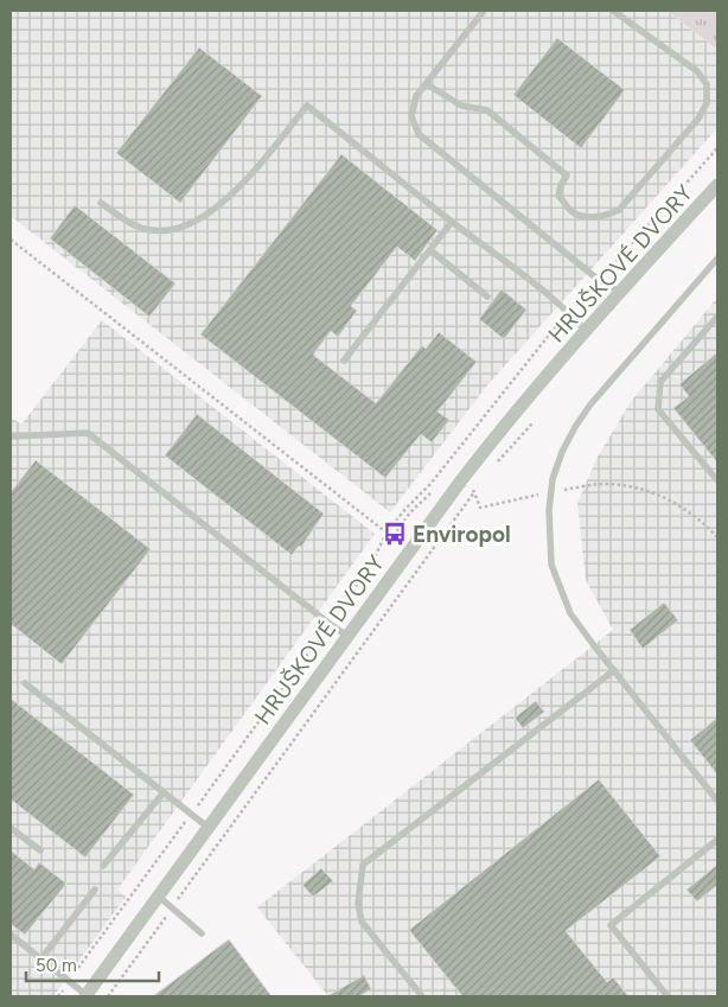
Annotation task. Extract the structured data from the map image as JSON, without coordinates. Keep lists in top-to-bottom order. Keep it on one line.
{"streets":{"street":["HRUŠKOVÉ DVORY"]},"places":{"bus stop":["Enviropol"]},"scale_bar":"50 m"}
